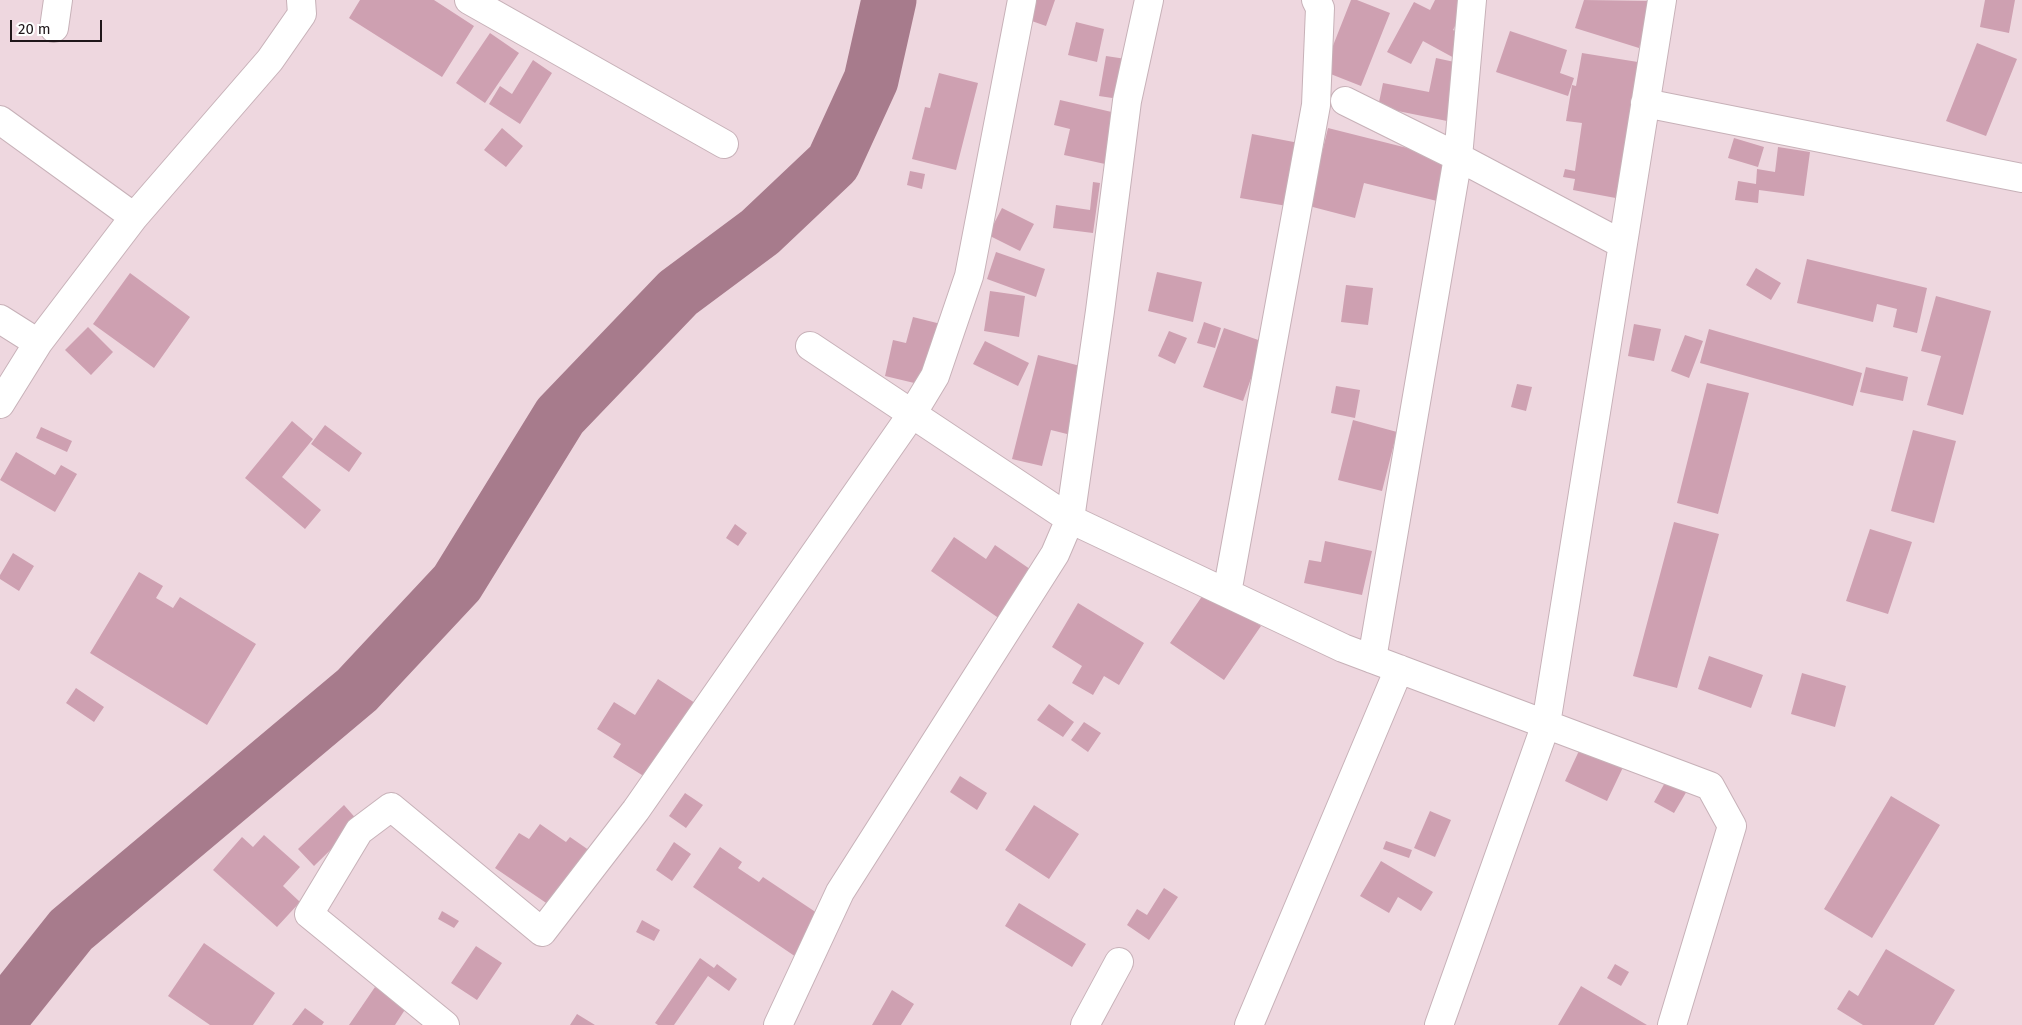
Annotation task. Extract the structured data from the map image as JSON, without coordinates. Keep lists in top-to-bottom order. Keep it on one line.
{"scale_bar":"20 m"}
